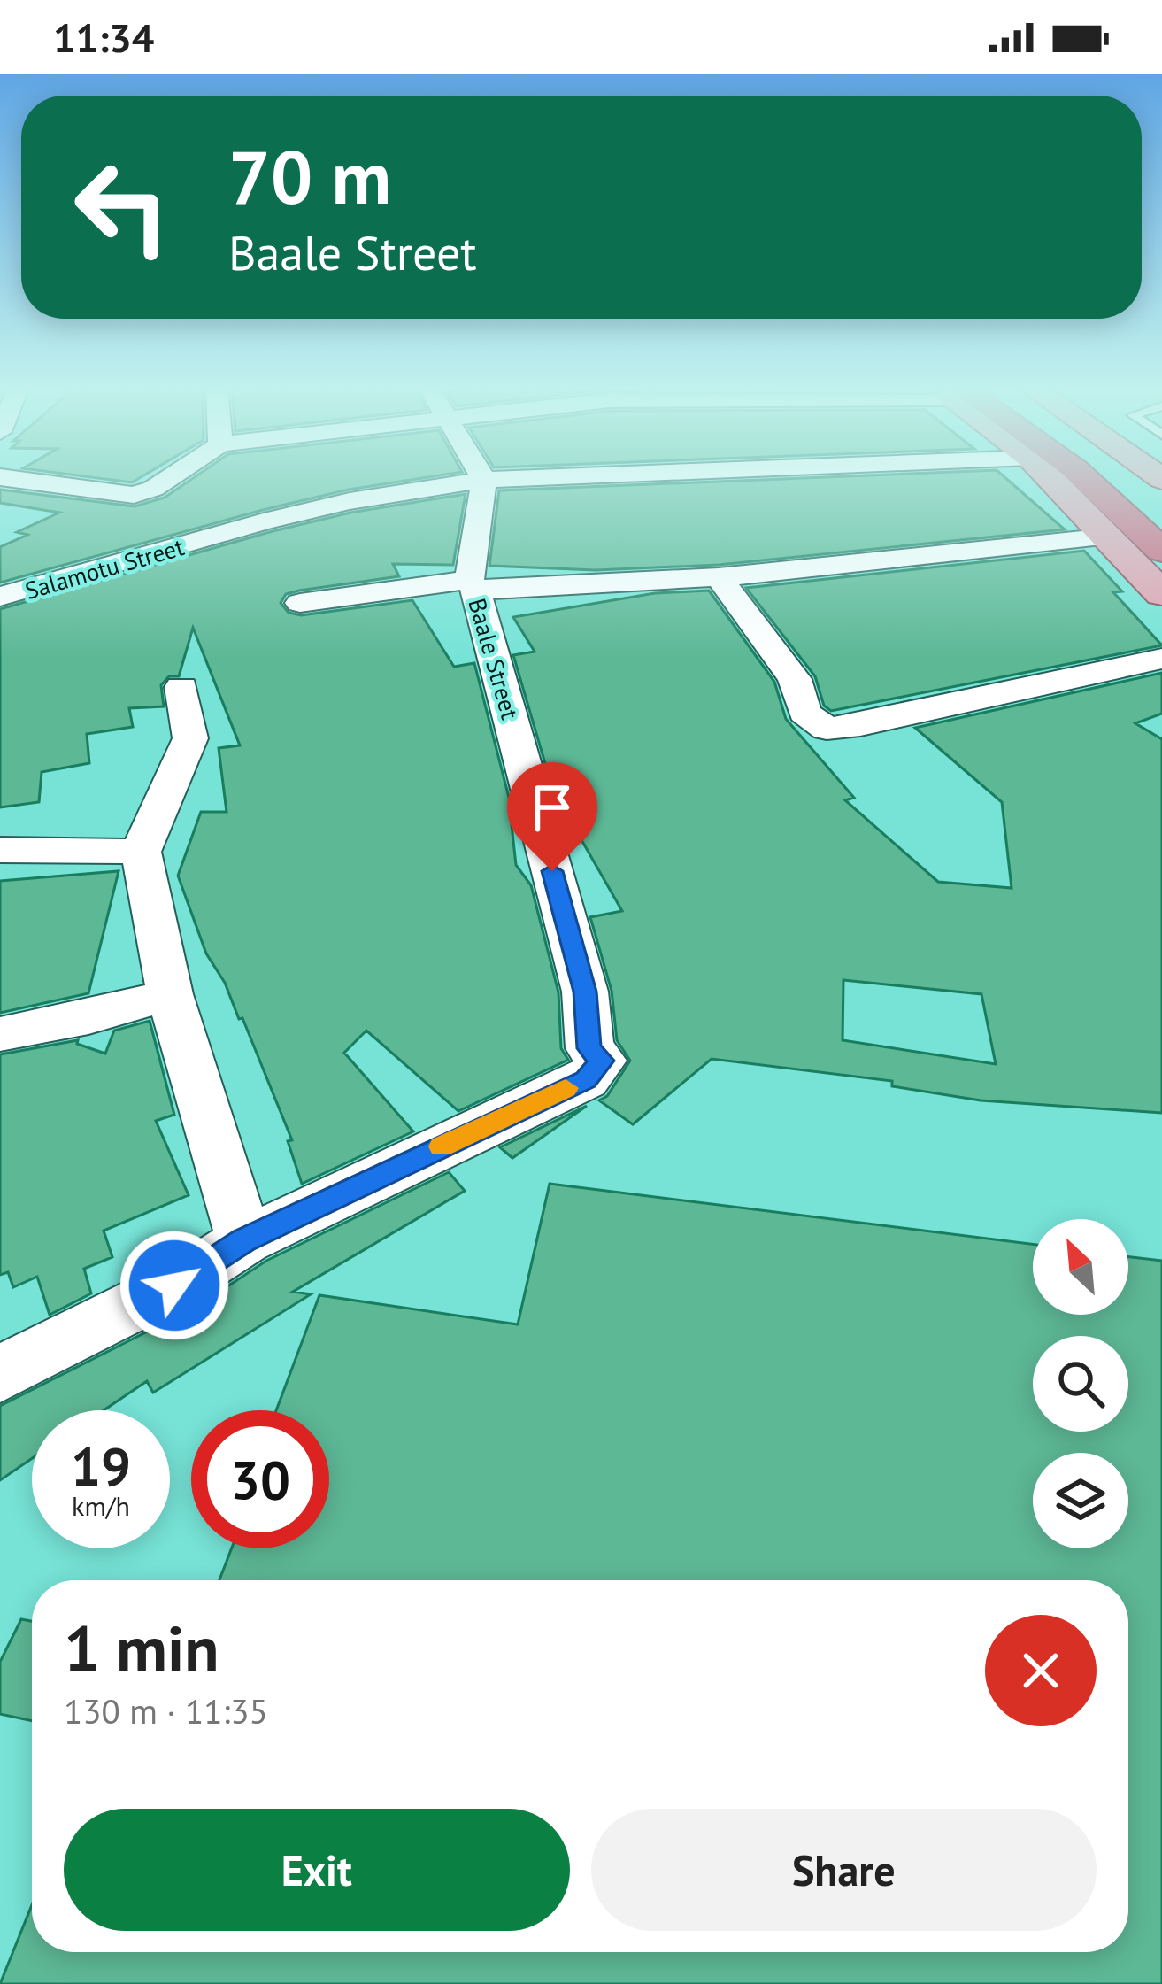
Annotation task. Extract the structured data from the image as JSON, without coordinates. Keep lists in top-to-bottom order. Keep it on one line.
{"streets":{"street":["Salamotu Street","Baale Street"]},"crossings":[["Salamotu Street","Baale Street"]],"north":"top left","page":{"status":"11:34","turn":["70 m","Baale Street"],"speed":"19 km/h","limit":"30","heading":["1 min","130 m · 11:35"],"buttons":["Exit","Share"]}}
